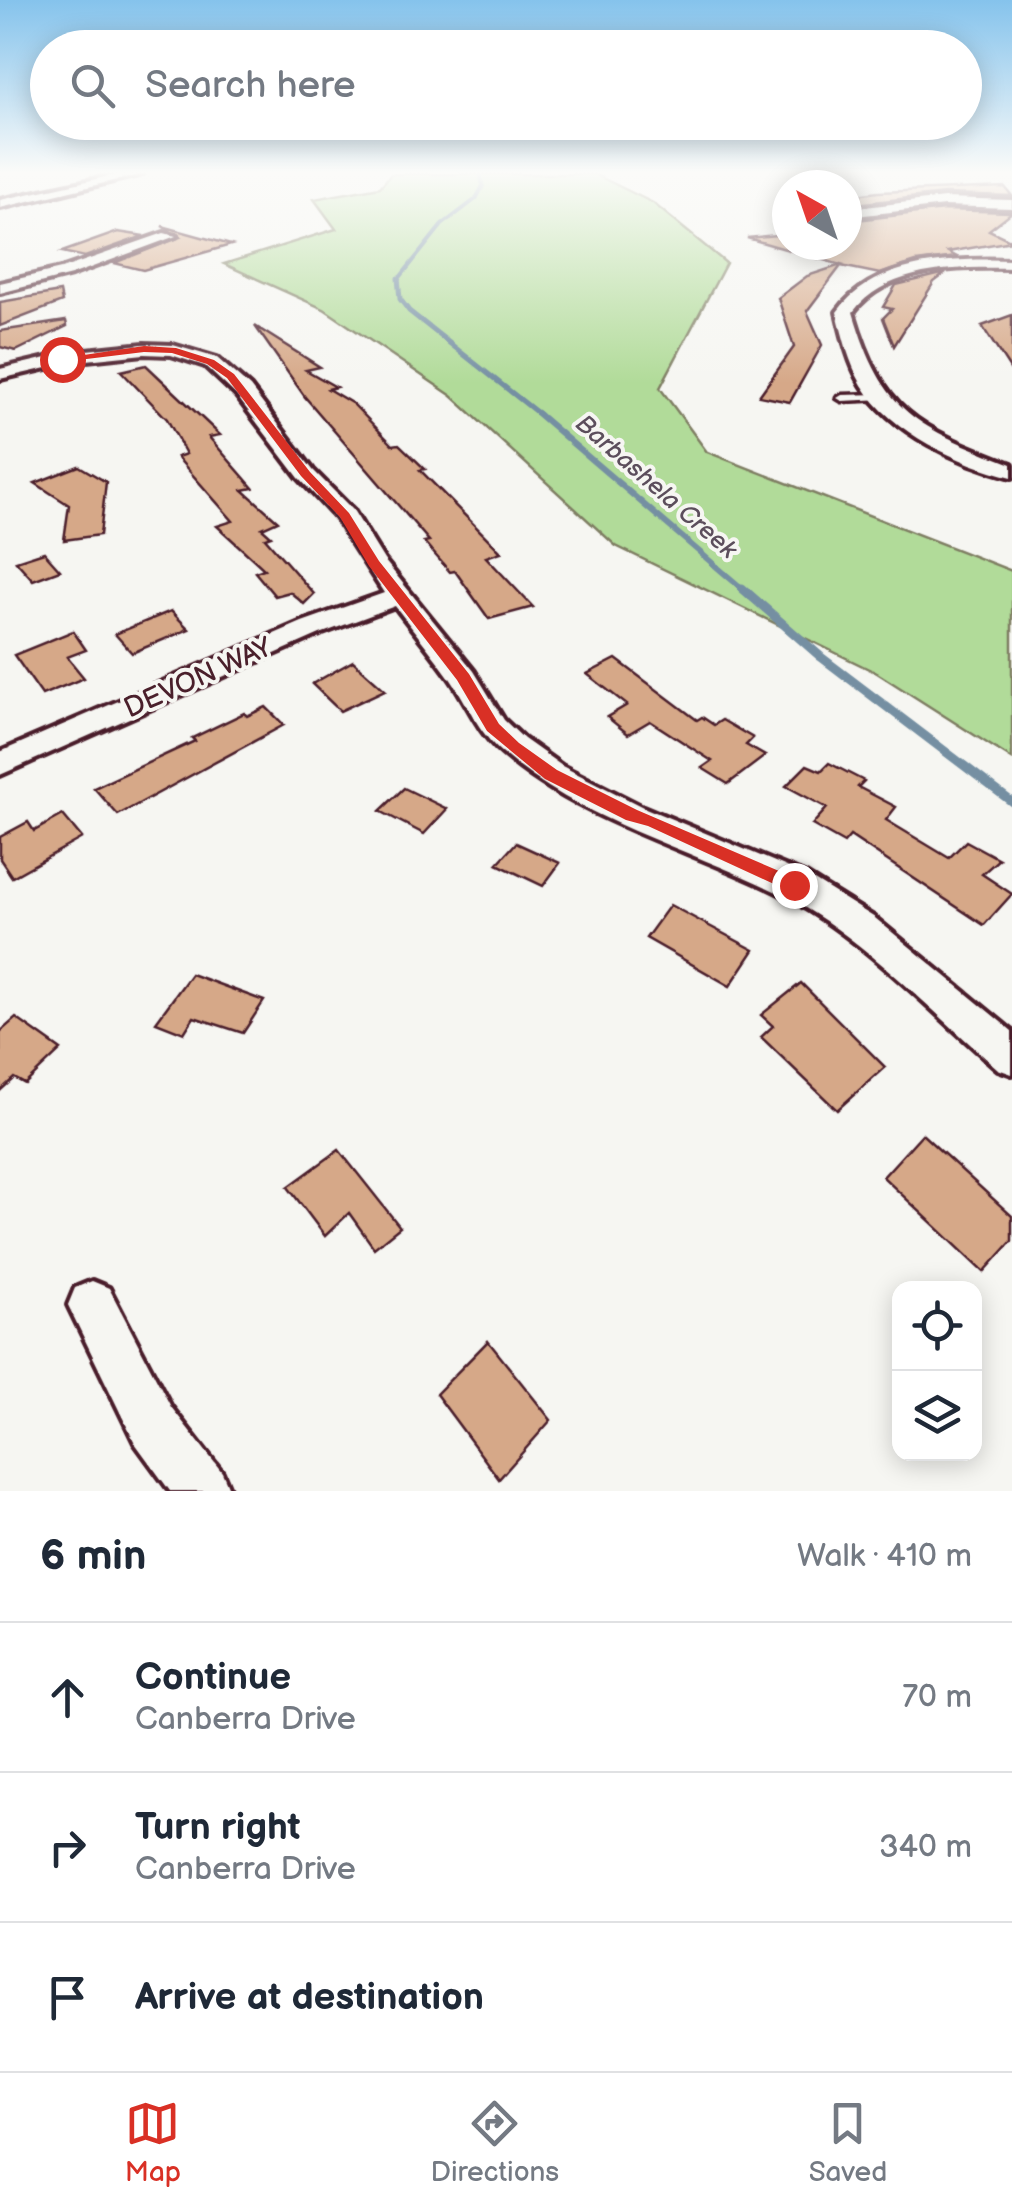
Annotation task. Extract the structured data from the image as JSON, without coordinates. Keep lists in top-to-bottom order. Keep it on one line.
{"streets":{"street":["DEVON WAY"]},"water":["Barbashela Creek"],"north":"top left","page":{"search":"Search here","heading":["6 min","Walk · 410 m"],"list":[["Continue","Canberra Drive","70 m"],["Turn right","Canberra Drive","340 m"],"Arrive at destination"],"nav":["Map","Directions","Saved"]}}
